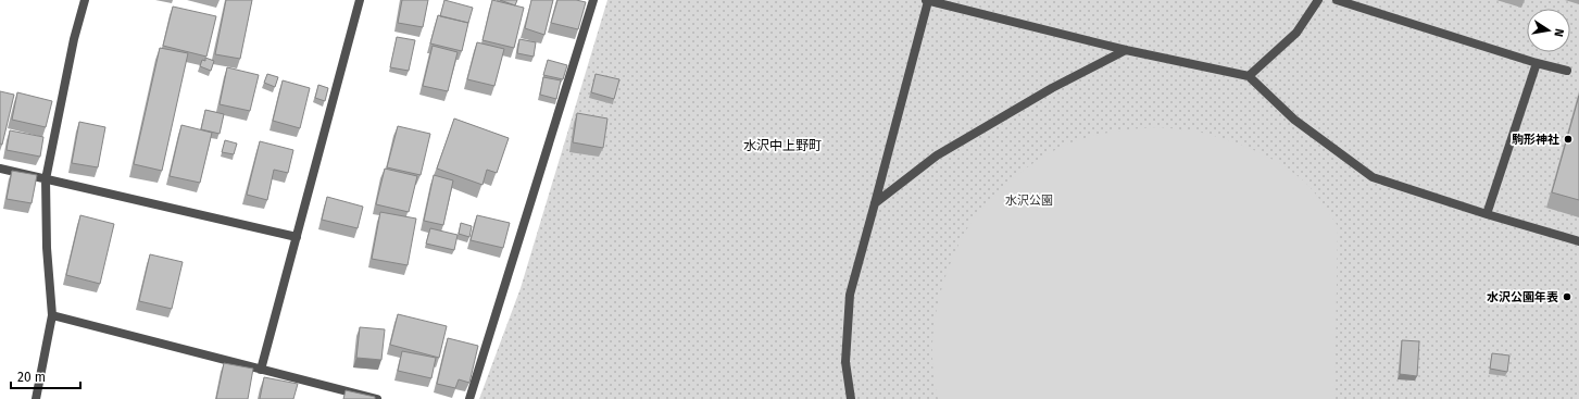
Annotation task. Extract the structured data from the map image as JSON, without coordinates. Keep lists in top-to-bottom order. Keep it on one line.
{"districts":["水沢中上野町"],"parks":["水沢公園"],"places":["駒形神社","水沢公園年表"],"scale_bar":"20 m","north":"right"}
